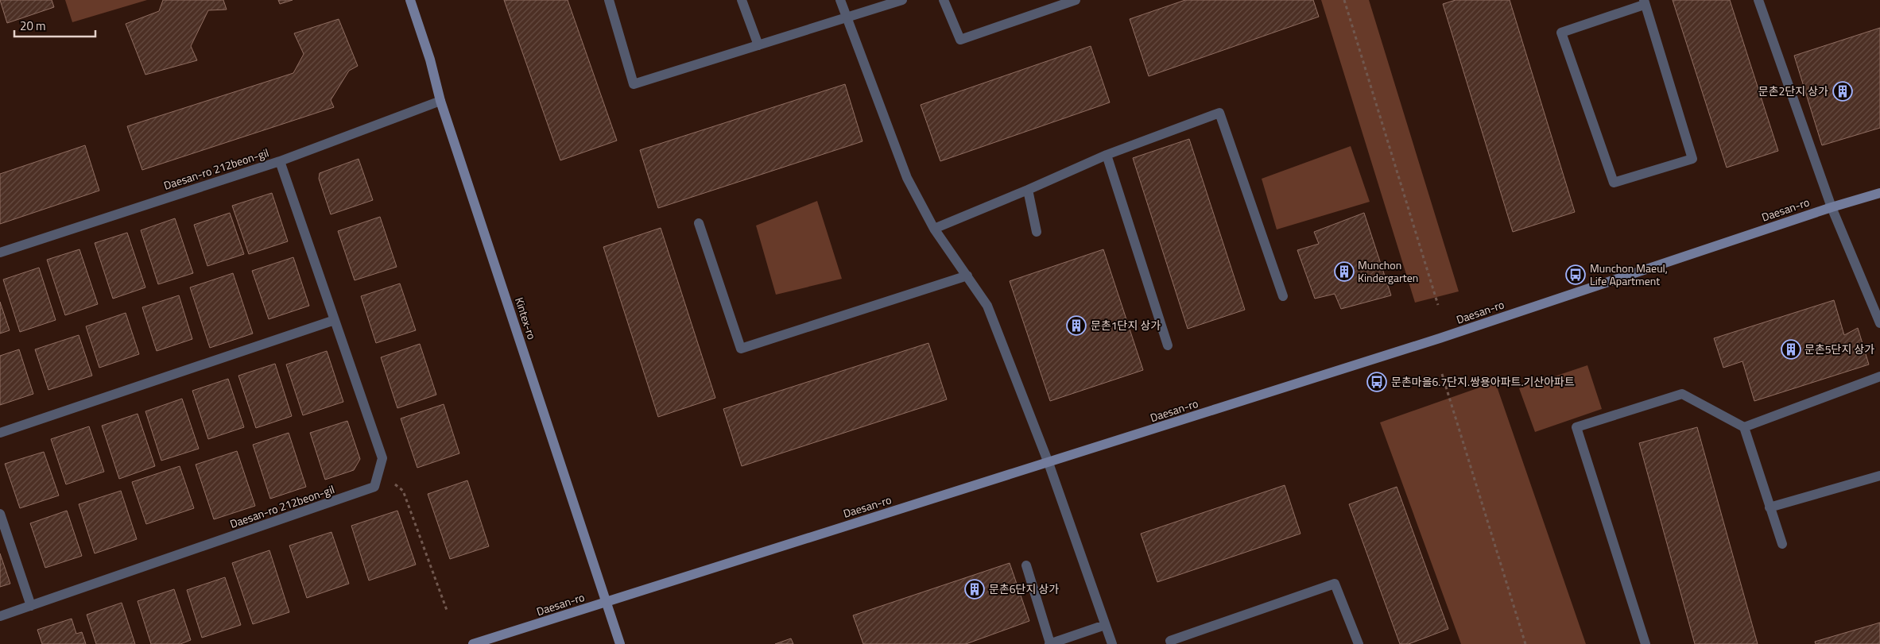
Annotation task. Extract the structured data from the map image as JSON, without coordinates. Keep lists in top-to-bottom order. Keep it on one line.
{"streets":{"main road":["Daesan-ro","Kintex-ro"],"street":["Daesan-ro 212beon-gil"]},"crossings":[["Daesan-ro","Kintex-ro"]],"places":{"building":["문촌2단지 상가","Munchon Kindergarten","문촌1단지 상가","문촌5단지 상가","문촌6단지 상가"],"bus stop":["Munchon Maeul, Life Apartment","문촌마을6.7단지.쌍용아파트.기산아파트"]},"scale_bar":"20 m"}
